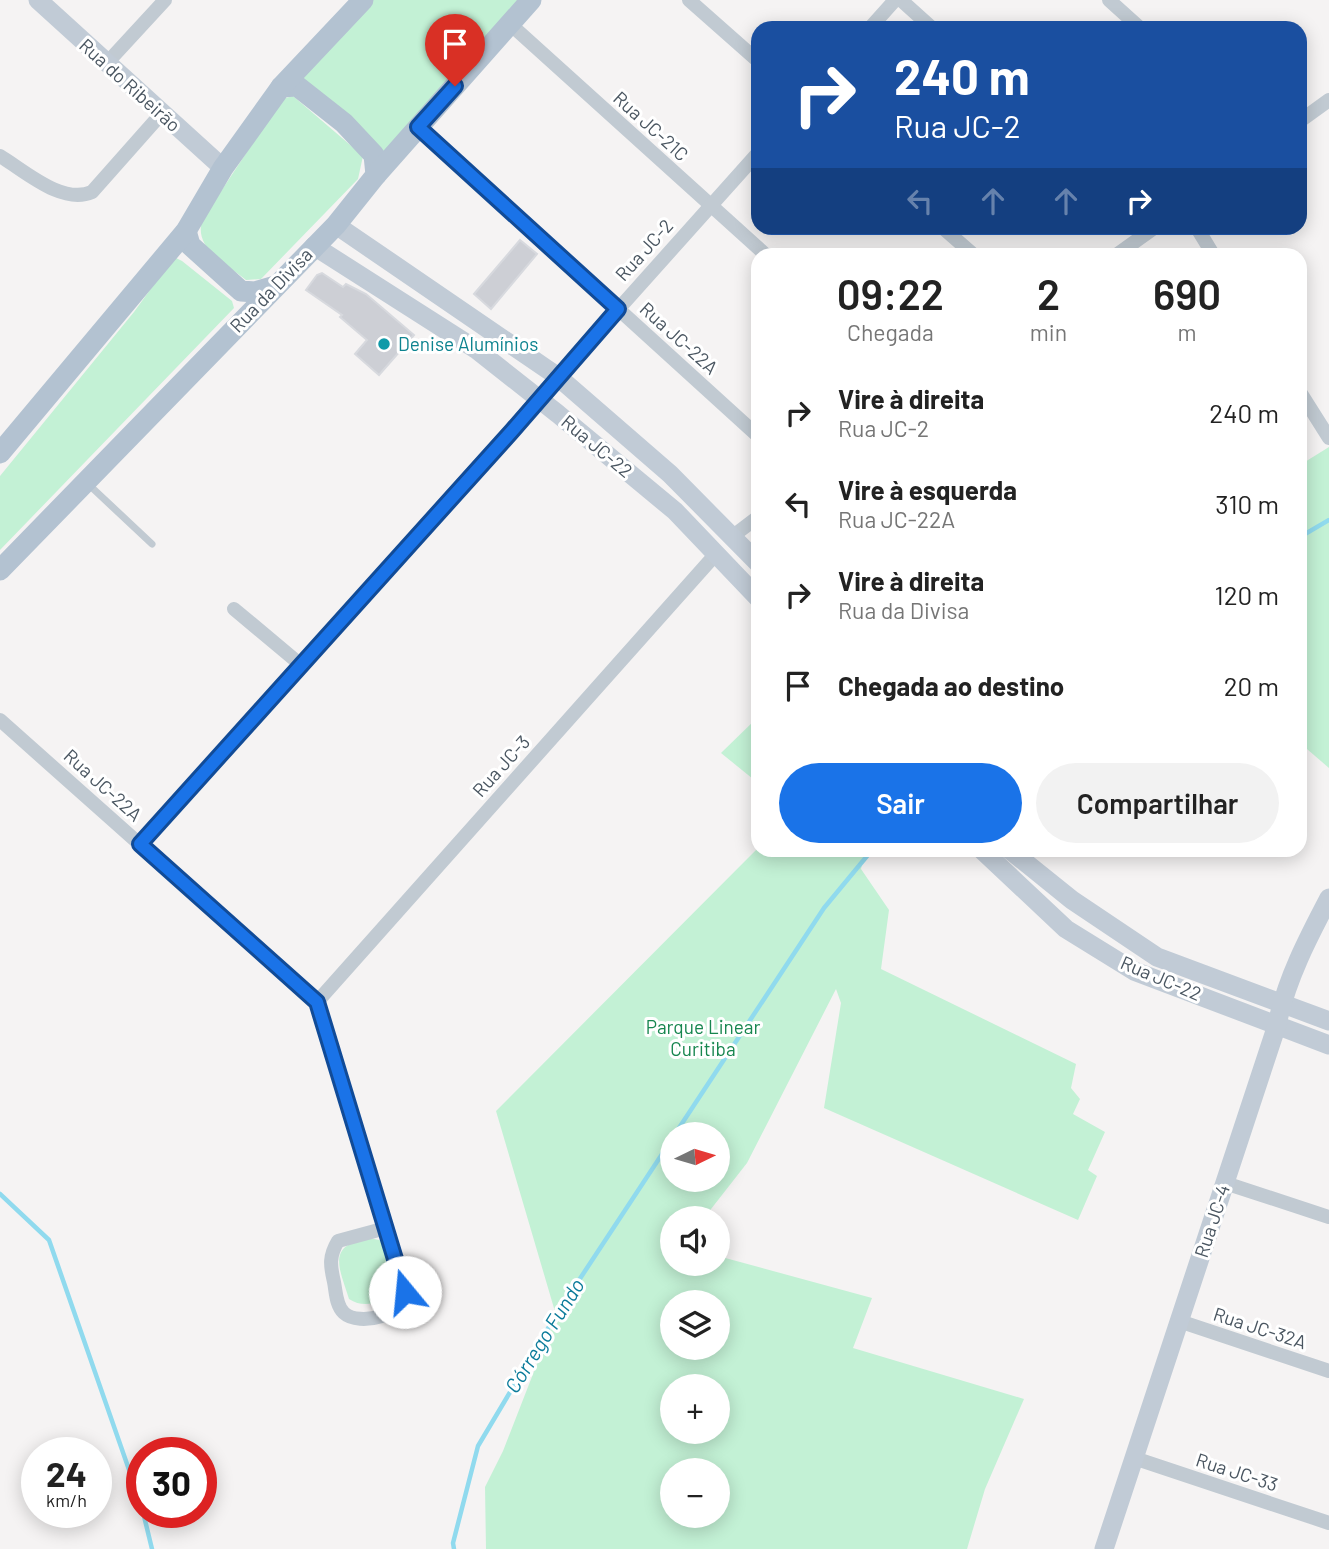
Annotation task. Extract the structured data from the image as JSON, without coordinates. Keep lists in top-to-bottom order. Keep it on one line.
{"streets":{"main road":["Rua do Ribeirão","Rua da Divisa","Rua JC-22","Rua JC-4"],"street":["Rua JC-21C","Rua JC-2","Rua JC-22A","Rua JC-3","Rua JC-32A","Rua JC-33"]},"crossings":[["Rua JC-21C","Rua JC-2"],["Rua JC-21C","Rua da Divisa"],["Rua JC-2","Rua JC-22A"],["Rua JC-2","Rua JC-22"],["Rua da Divisa","Rua JC-22A"],["Rua da Divisa","Rua JC-22"],["Rua JC-22A","Rua JC-3"],["Rua JC-22","Rua JC-3"],["Rua JC-22","Rua JC-4"],["Rua JC-4","Rua JC-32A"],["Rua JC-4","Rua JC-33"]],"water":["Córrego Fundo"],"parks":["Parque Linear Curitiba"],"places":["Denise Alumínios"],"north":"right","page":{"turn":["240 m","Rua JC-2"],"eta":["09:22","Chegada","2","min","690","m"],"list":[{"name":"Vire à direita","note":"Rua JC-2","value":"240 m"},{"name":"Vire à esquerda","note":"Rua JC-22A","value":"310 m"},{"name":"Vire à direita","note":"Rua da Divisa","value":"120 m"},{"name":"Chegada ao destino","value":"20 m"}],"buttons":["Sair","Compartilhar"],"map_buttons":["+","−"],"speed":"24 km/h","limit":"30"}}
